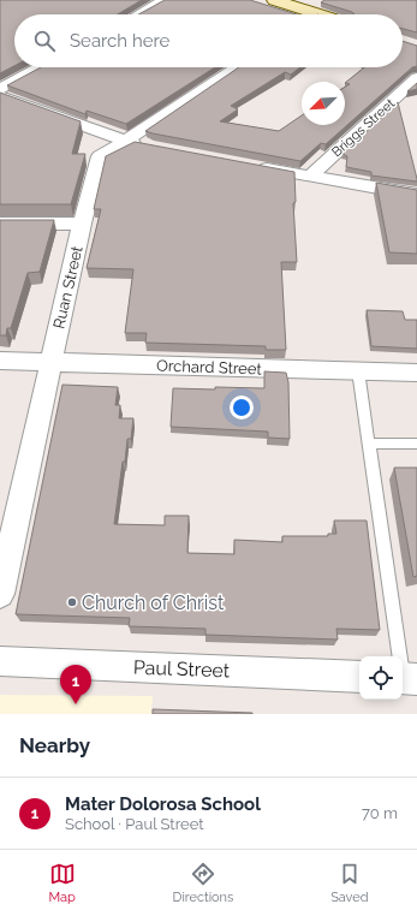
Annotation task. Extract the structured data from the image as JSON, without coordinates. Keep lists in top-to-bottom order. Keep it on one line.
{"streets":{"street":["Briggs Street","Ruan Street","Orchard Street","Paul Street"]},"crossings":[["Ruan Street","Orchard Street"]],"places":["Church of Christ"],"north":"bottom left","page":{"search":"Search here","pins":"1","heading":"Nearby","list":[{"mark":"1","name":"Mater Dolorosa School","note":"School · Paul Street","value":"70 m"}],"nav":["Map","Directions","Saved"]}}
